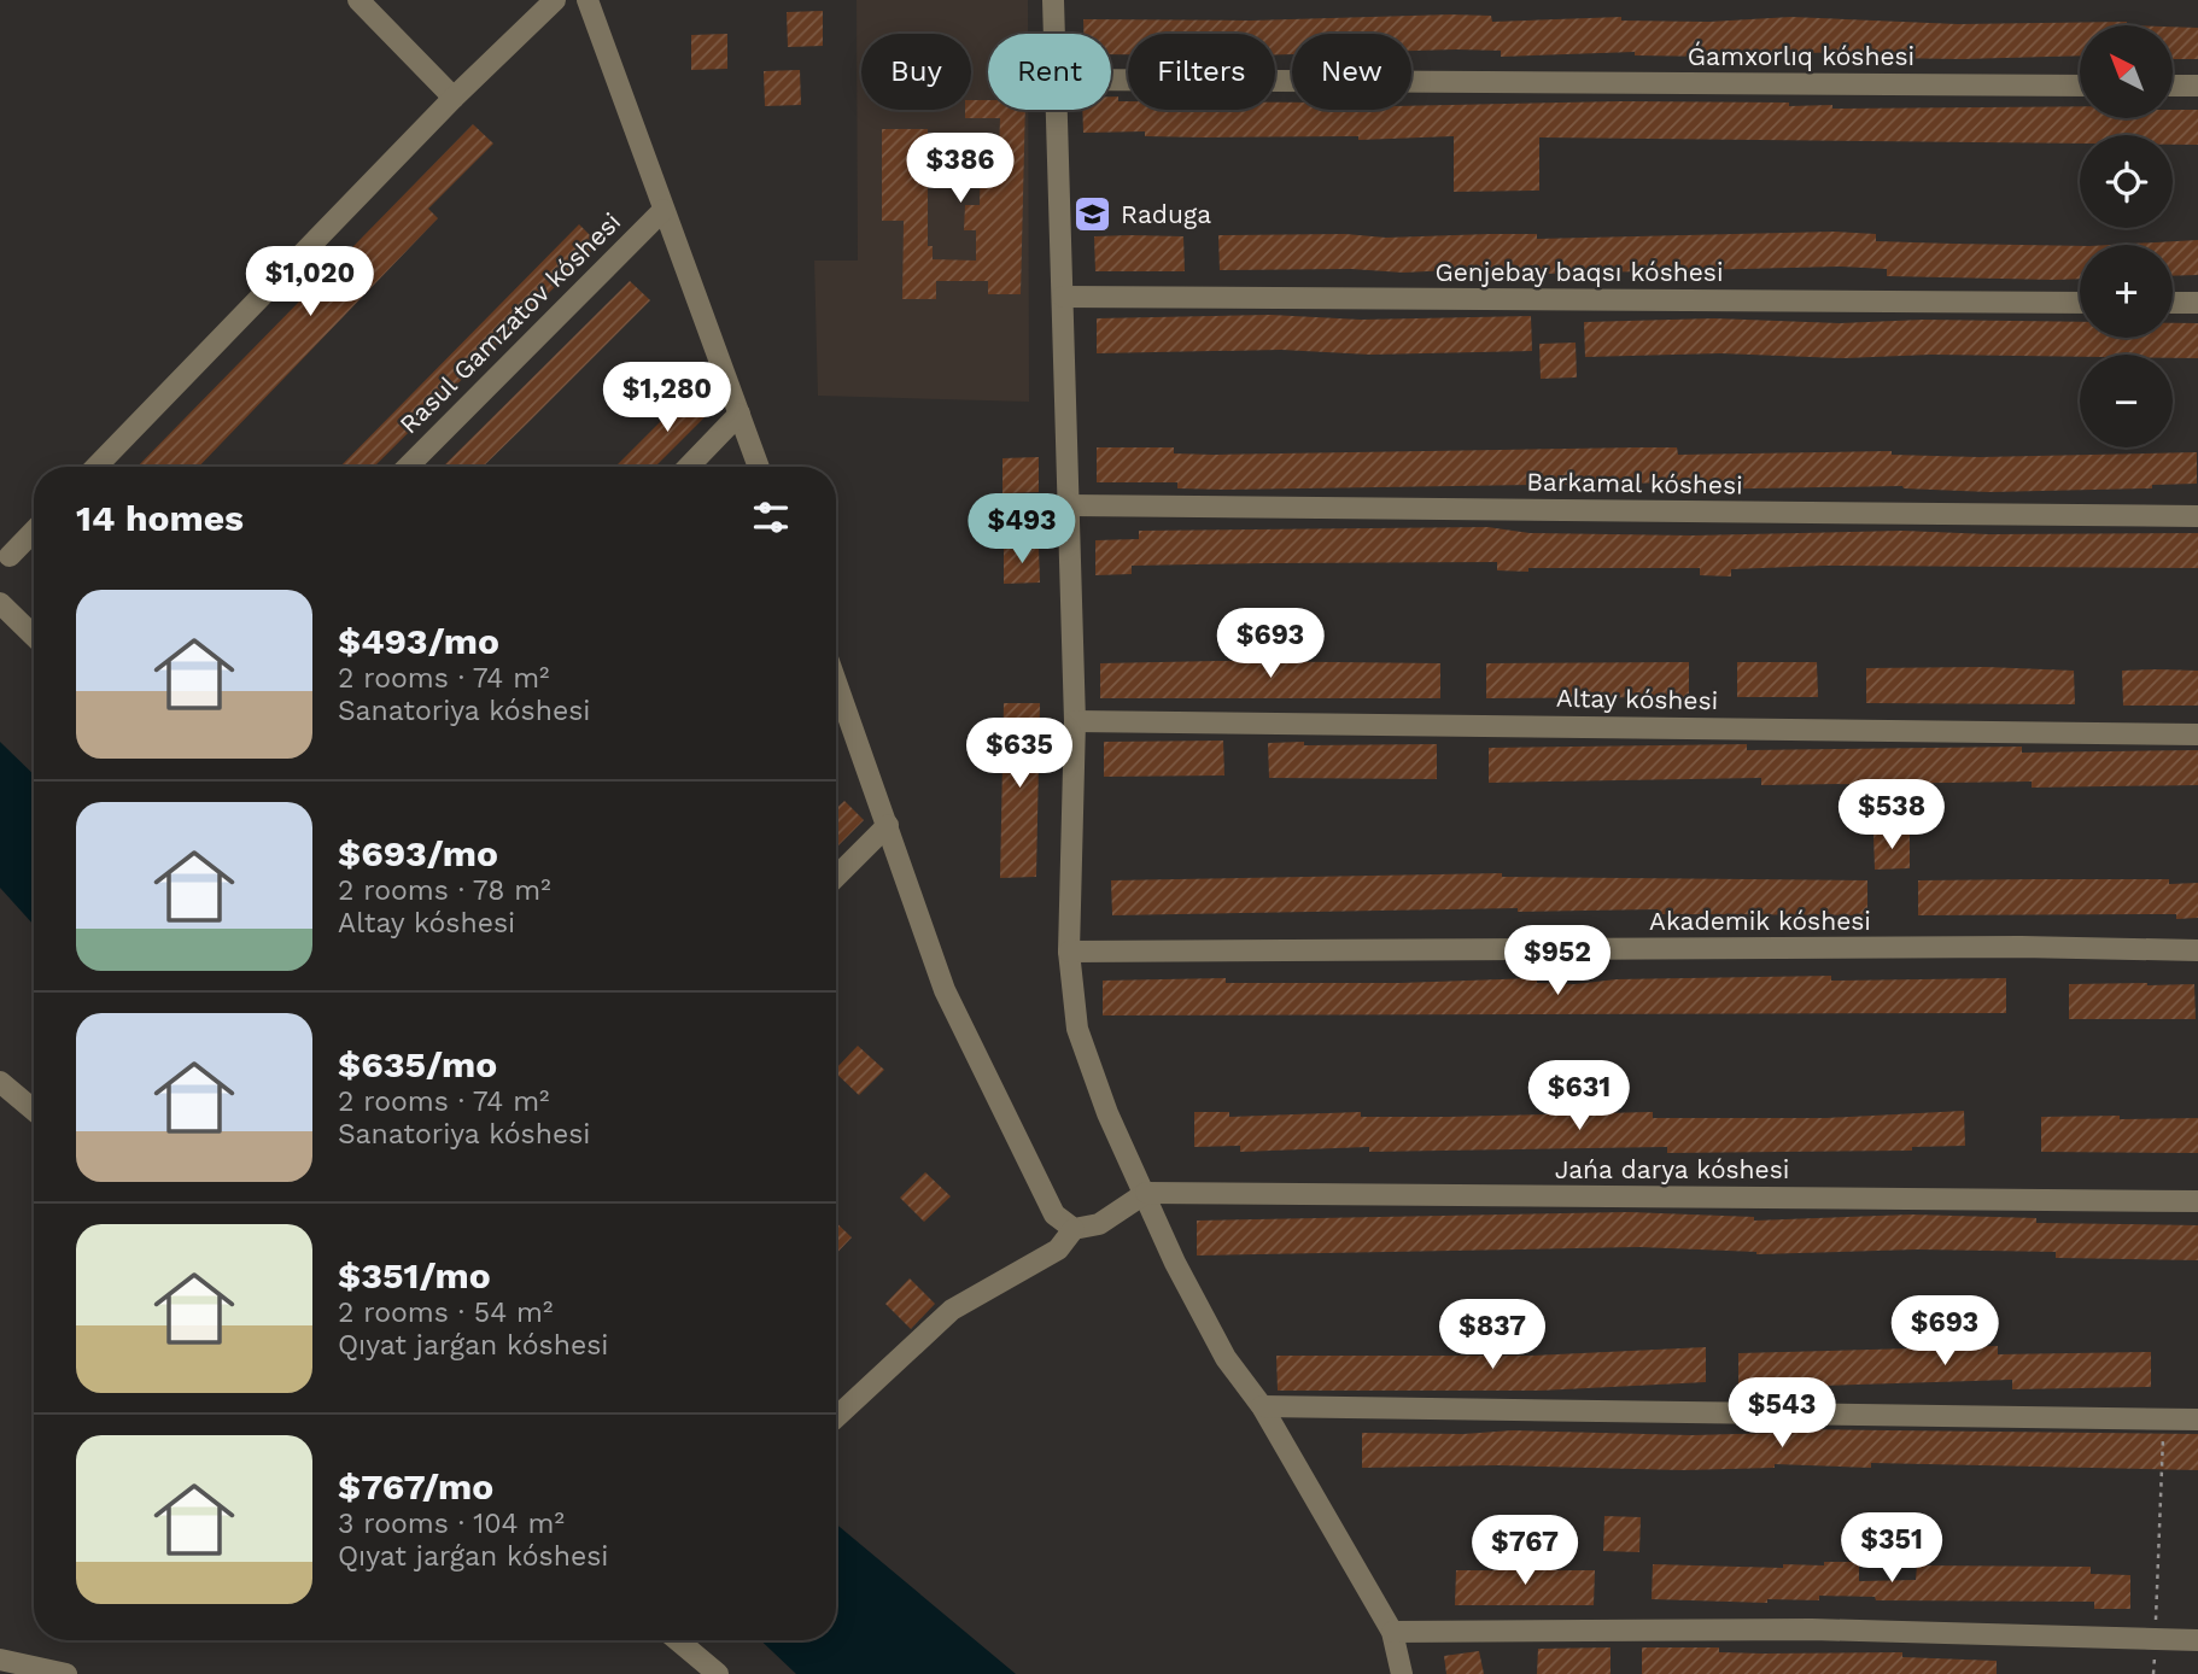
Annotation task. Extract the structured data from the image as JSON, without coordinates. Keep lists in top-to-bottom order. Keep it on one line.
{"streets":{"street":["Ǵamxorlıq kóshesi","Genjebay baqsı kóshesi","Rasul Gamzatov kóshesi","Barkamal kóshesi","Altay kóshesi","Akademik kóshesi","Jańa darya kóshesi"]},"places":{"school or university":["Raduga"]},"north":"top left","page":{"map_buttons":["+","−"],"chip":["Buy","Rent","Filters","New"],"price":["$386","$1,020","$1,280","$493","$693","$635","$538","$952","$631","$693","$837","$543","$351","$767"],"heading":"14 homes","list":[{"name":"$493/mo","note":"2 rooms · 74 m² · Sanatoriya kóshesi"},{"name":"$693/mo","note":"2 rooms · 78 m² · Altay kóshesi"},{"name":"$635/mo","note":"2 rooms · 74 m² · Sanatoriya kóshesi"},{"name":"$351/mo","note":"2 rooms · 54 m² · Qıyat jarǵan kóshesi"},{"name":"$767/mo","note":"3 rooms · 104 m² · Qıyat jarǵan kóshesi"}]}}
